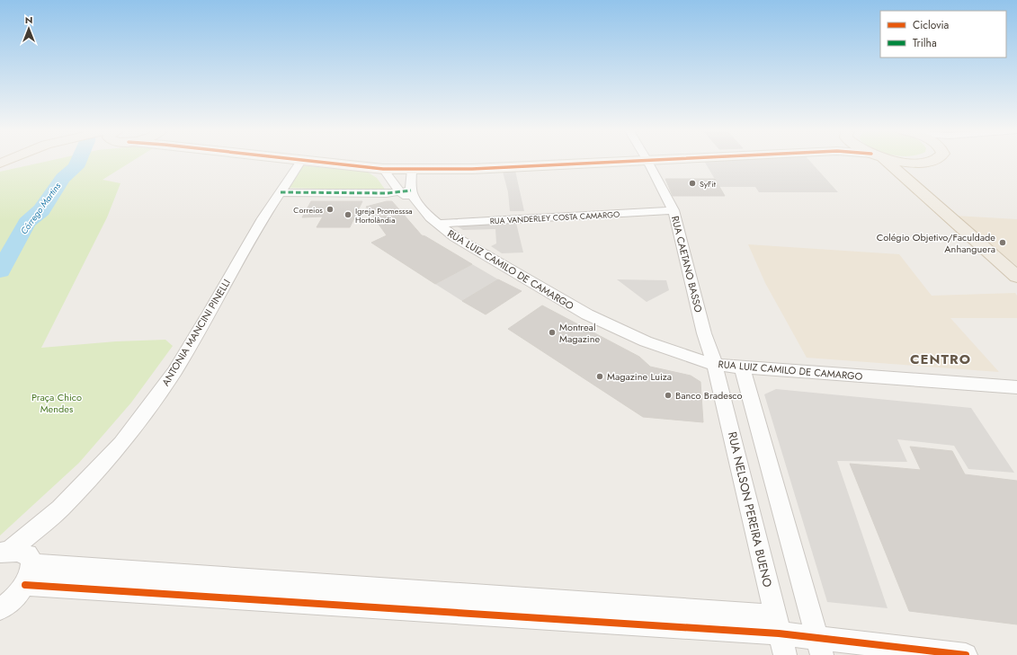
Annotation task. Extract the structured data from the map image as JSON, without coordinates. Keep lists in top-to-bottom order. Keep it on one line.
{"streets":{"street":["RUA VANDERLEY COSTA CAMARGO","RUA CAETANO BASSO","RUA LUIZ CAMILO DE CAMARGO","ANTONIA MANCINI PINELLI","RUA NELSON PEREIRA BUENO"]},"crossings":[["RUA VANDERLEY COSTA CAMARGO","RUA CAETANO BASSO"],["RUA VANDERLEY COSTA CAMARGO","RUA LUIZ CAMILO DE CAMARGO"],["RUA CAETANO BASSO","RUA LUIZ CAMILO DE CAMARGO"],["RUA CAETANO BASSO","RUA NELSON PEREIRA BUENO"],["RUA LUIZ CAMILO DE CAMARGO","RUA NELSON PEREIRA BUENO"]],"districts":["CENTRO"],"water":["Córrego Martins"],"parks":["Praça Chico Mendes"],"places":["SyFit","Correios","Igreja Promesssa Hortolândia","Colégio Objetivo/Faculdade Anhanguera","Montreal Magazine","Magazine Luiza","Banco Bradesco"],"legend":["Ciclovia","Trilha"],"north":"top"}
